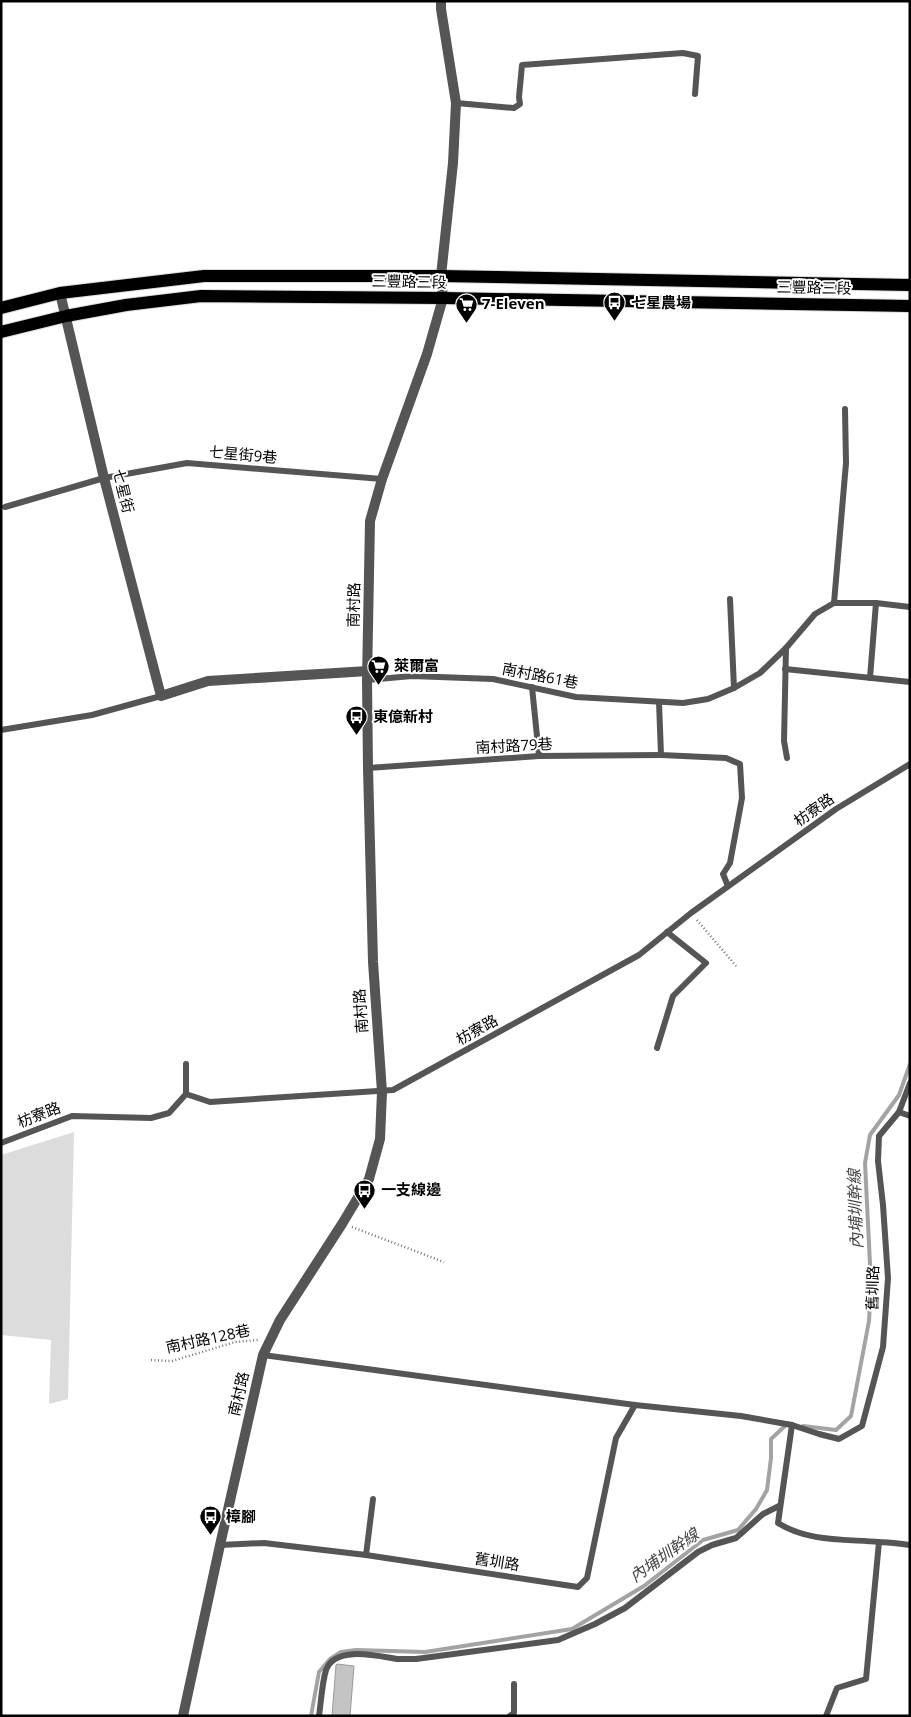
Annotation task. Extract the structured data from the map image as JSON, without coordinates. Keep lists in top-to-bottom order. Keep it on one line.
{"streets":{"main road":["三豐路三段"],"street":["七星街","南村路"],"lane":["七星街9巷","南村路61巷","南村路79巷","枋寮路","舊圳路"],"path":["南村路128巷"]},"crossings":[["三豐路三段","七星街"],["三豐路三段","南村路"],["七星街9巷","七星街"],["七星街9巷","南村路"],["南村路","南村路61巷"],["南村路","南村路79巷"],["南村路","枋寮路"],["南村路","舊圳路"],["南村路","南村路128巷"],["南村路79巷","枋寮路"]],"water":["內埔圳幹線"],"places":{"bus stop":["七星農場","東億新村","一支線邊","樟腳"],"supermarket":["7-Eleven","萊爾富"]}}
